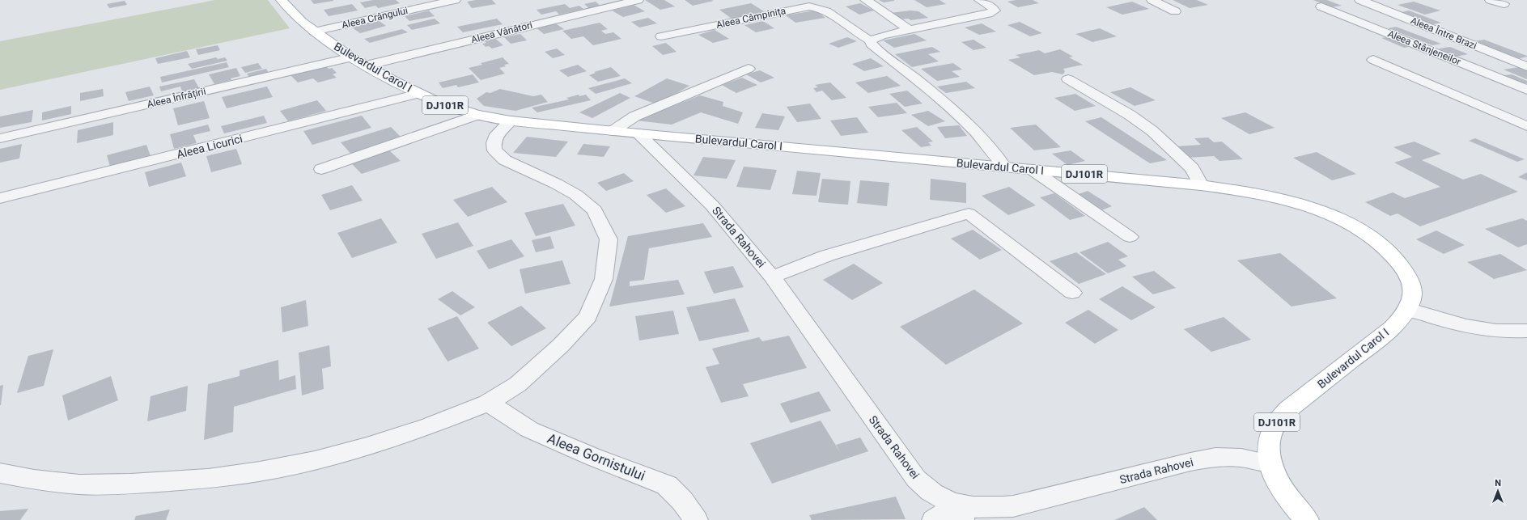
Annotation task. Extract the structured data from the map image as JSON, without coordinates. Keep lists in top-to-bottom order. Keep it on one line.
{"streets":{"main road":["Bulevardul Carol I","DJ101R"],"street":["Aleea Crângului","Aleea Câmpinița","Aleea Vânători","Aleea Între Brazi","Aleea Stânjeneilor","Aleea Înfrățirii","Aleea Licurici","Strada Rahovei","Aleea Gornistului"]},"crossings":[["Aleea Crângului","Bulevardul Carol I"],["Aleea Câmpinița","Bulevardul Carol I"],["Aleea Vânători","Bulevardul Carol I"],["Bulevardul Carol I","Aleea Înfrățirii"],["Bulevardul Carol I","Aleea Licurici"],["Bulevardul Carol I","Strada Rahovei"]],"north":"top"}
